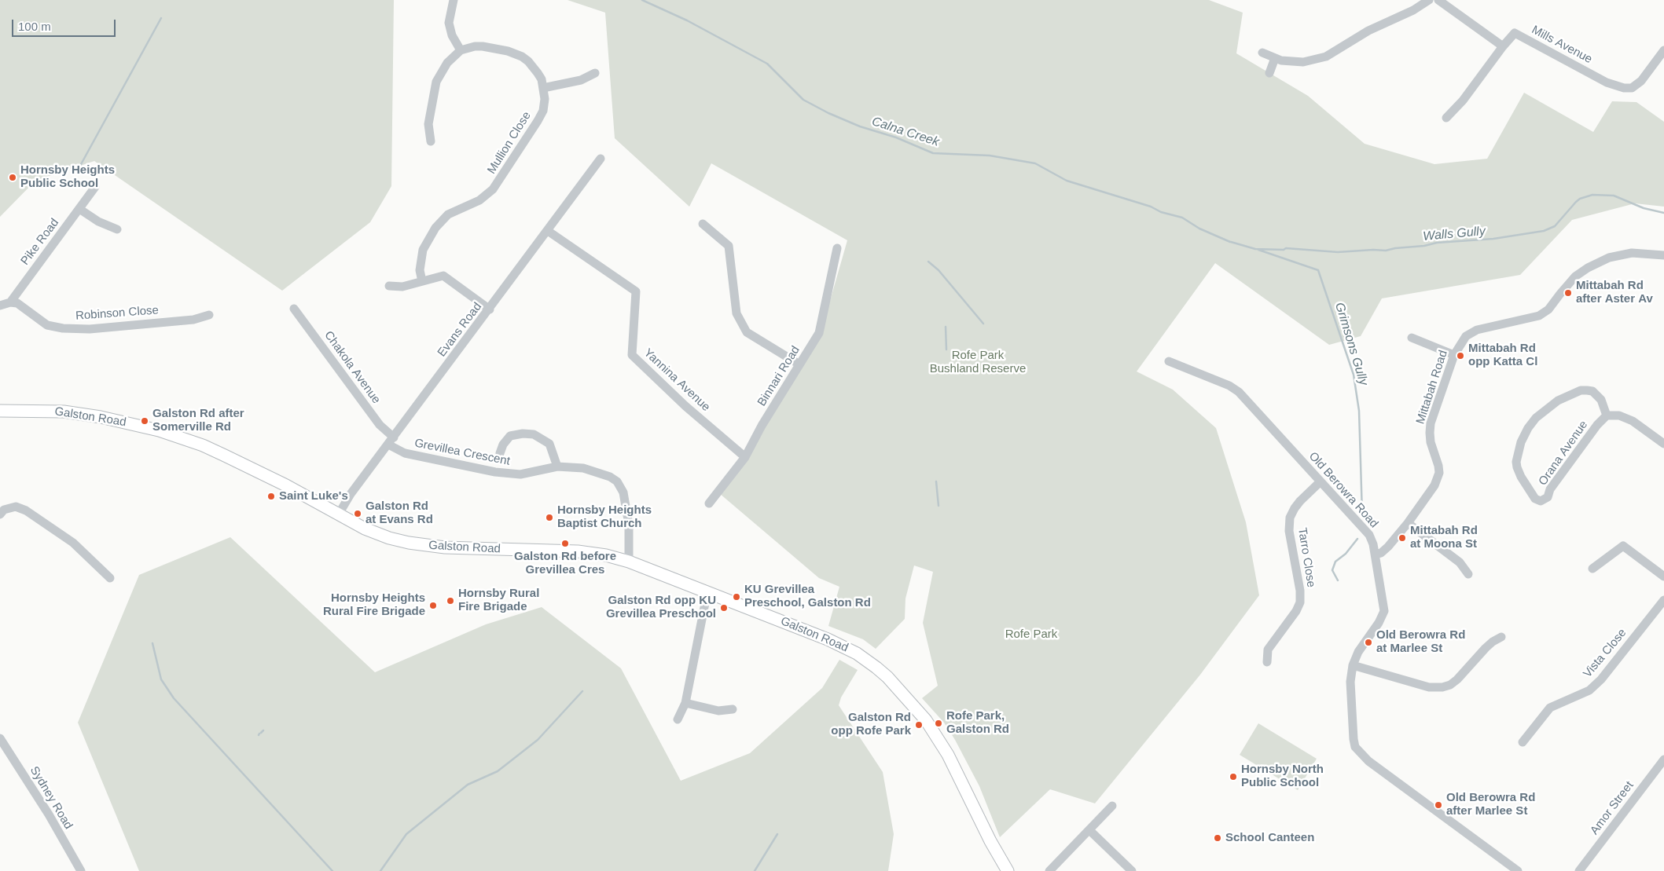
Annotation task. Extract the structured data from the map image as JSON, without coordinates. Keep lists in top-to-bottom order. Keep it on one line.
{"streets":{"main road":["Galston Road"],"street":["Mills Avenue","Mullion Close","Pike Road","Robinson Close","Evans Road","Chakola Avenue","Binnari Road","Yannina Avenue","Mittabah Road","Grevillea Crescent","Orana Avenue","Old Berowra Road","Tarro Close","Vista Close","Sydney Road","Amor Street"]},"crossings":[["Pike Road","Robinson Close"],["Evans Road","Chakola Avenue"],["Evans Road","Yannina Avenue"],["Evans Road","Galston Road"],["Evans Road","Grevillea Crescent"],["Chakola Avenue","Grevillea Crescent"],["Binnari Road","Yannina Avenue"],["Mittabah Road","Old Berowra Road"],["Galston Road","Grevillea Crescent"],["Old Berowra Road","Tarro Close"]],"water":["Calna Creek","Walls Gully","Grimsons Gully"],"parks":["Rofe Park Bushland Reserve","Rofe Park"],"places":["Hornsby Heights Public School","Mittabah Rd after Aster Av","Mittabah Rd opp Katta Cl","Galston Rd after Somerville Rd","Saint Luke's","Galston Rd at Evans Rd","Hornsby Heights Baptist Church","Mittabah Rd at Moona St","Galston Rd before Grevillea Cres","KU Grevillea Preschool, Galston Rd","Hornsby Rural Fire Brigade","Hornsby Heights Rural Fire Brigade","Galston Rd opp KU Grevillea Preschool","Old Berowra Rd at Marlee St","Rofe Park, Galston Rd","Galston Rd opp Rofe Park","Hornsby North Public School","Old Berowra Rd after Marlee St","School Canteen"],"scale_bar":"100 m"}
